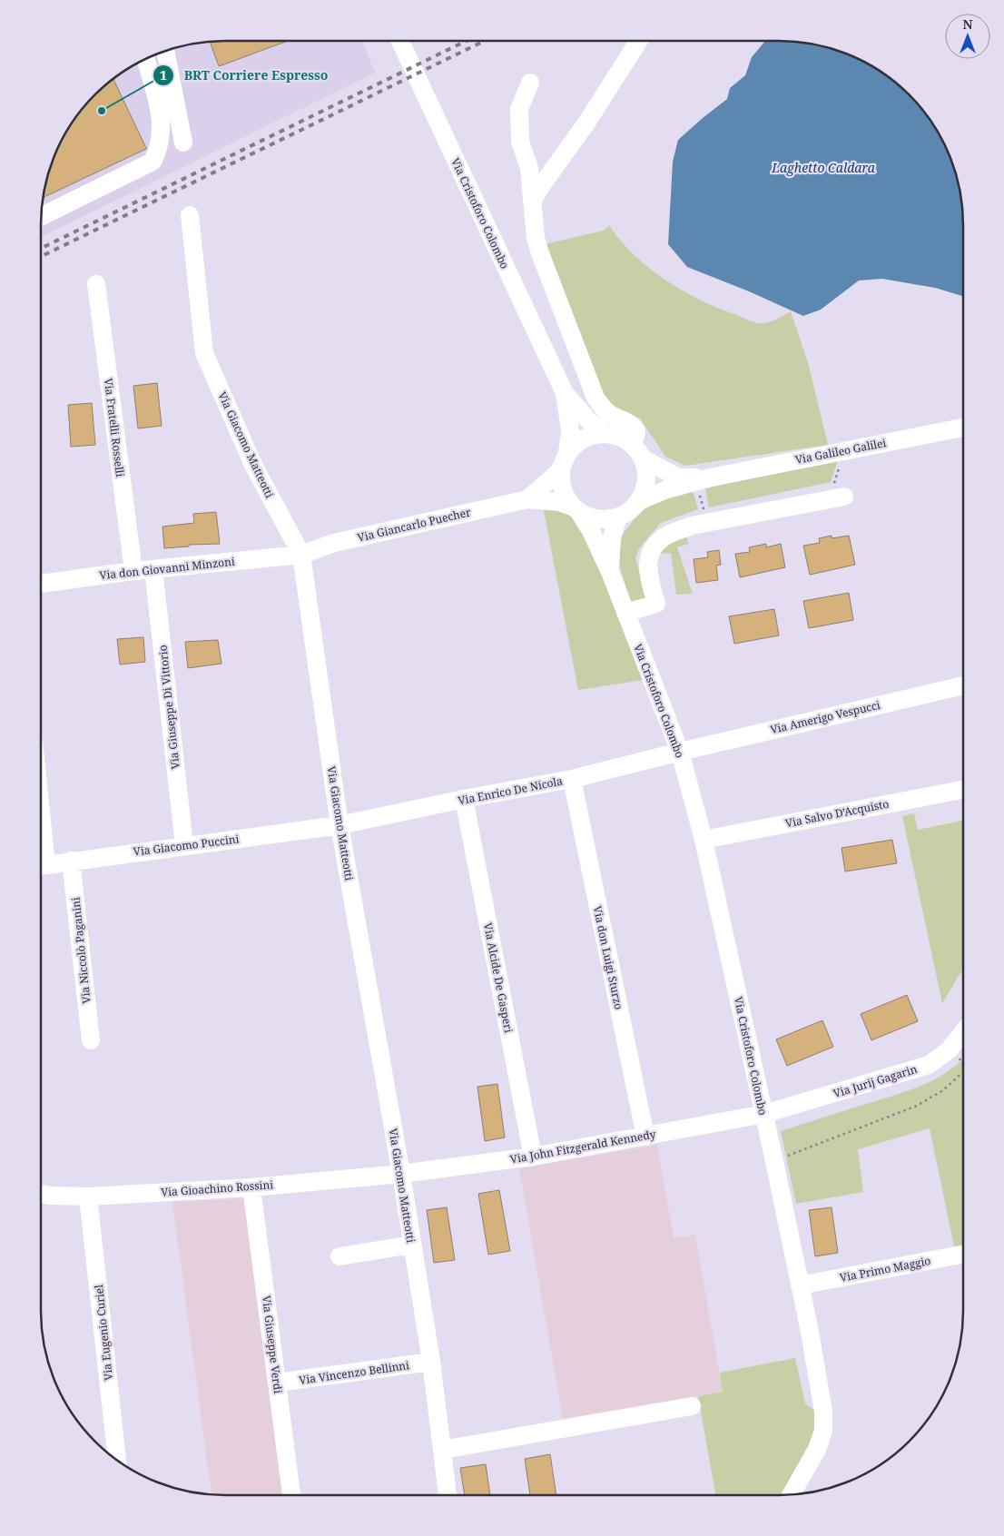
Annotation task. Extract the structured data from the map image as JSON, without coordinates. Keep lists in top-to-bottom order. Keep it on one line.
{"streets":{"street":["Via Cristoforo Colombo","Via Fratelli Rosselli","Via Giacomo Matteotti","Via Galileo Galilei","Via Giancarlo Puecher","Via don Giovanni Minzoni","Via Giuseppe Di Vittorio","Via Amerigo Vespucci","Via Enrico De Nicola","Via Salvo D’Acquisto","Via Giacomo Puccini","Via Niccolò Paganini","Via don Luigi Sturzo","Via Alcide De Gasperi","Via Jurij Gagarin","Via John Fitzgerald Kennedy","Via Gioachino Rossini","Via Primo Maggio","Via Eugenio Curiel","Via Giuseppe Verdi","Via Vincenzo Bellinni"]},"crossings":[["Via Cristoforo Colombo","Via Galileo Galilei"],["Via Cristoforo Colombo","Via Giancarlo Puecher"],["Via Cristoforo Colombo","Via Amerigo Vespucci"],["Via Cristoforo Colombo","Via Enrico De Nicola"],["Via Cristoforo Colombo","Via Salvo D’Acquisto"],["Via Cristoforo Colombo","Via Jurij Gagarin"],["Via Cristoforo Colombo","Via John Fitzgerald Kennedy"],["Via Cristoforo Colombo","Via Primo Maggio"],["Via Fratelli Rosselli","Via don Giovanni Minzoni"],["Via Giacomo Matteotti","Via Giancarlo Puecher"],["Via Giacomo Matteotti","Via don Giovanni Minzoni"],["Via Giacomo Matteotti","Via Enrico De Nicola"],["Via Giacomo Matteotti","Via Giacomo Puccini"],["Via Giacomo Matteotti","Via John Fitzgerald Kennedy"],["Via Giacomo Matteotti","Via Gioachino Rossini"],["Via Giacomo Matteotti","Via Vincenzo Bellinni"],["Via Galileo Galilei","Via Giancarlo Puecher"],["Via Giancarlo Puecher","Via don Giovanni Minzoni"],["Via don Giovanni Minzoni","Via Giuseppe Di Vittorio"],["Via Giuseppe Di Vittorio","Via Giacomo Puccini"],["Via Amerigo Vespucci","Via Enrico De Nicola"],["Via Enrico De Nicola","Via Giacomo Puccini"],["Via Enrico De Nicola","Via don Luigi Sturzo"],["Via Enrico De Nicola","Via Alcide De Gasperi"],["Via Giacomo Puccini","Via Niccolò Paganini"],["Via don Luigi Sturzo","Via John Fitzgerald Kennedy"],["Via Alcide De Gasperi","Via John Fitzgerald Kennedy"],["Via Jurij Gagarin","Via John Fitzgerald Kennedy"],["Via John Fitzgerald Kennedy","Via Gioachino Rossini"],["Via Gioachino Rossini","Via Eugenio Curiel"],["Via Gioachino Rossini","Via Giuseppe Verdi"],["Via Giuseppe Verdi","Via Vincenzo Bellinni"]],"water":["Laghetto Caldara"],"places":["BRT Corriere Espresso"],"north":"top"}
